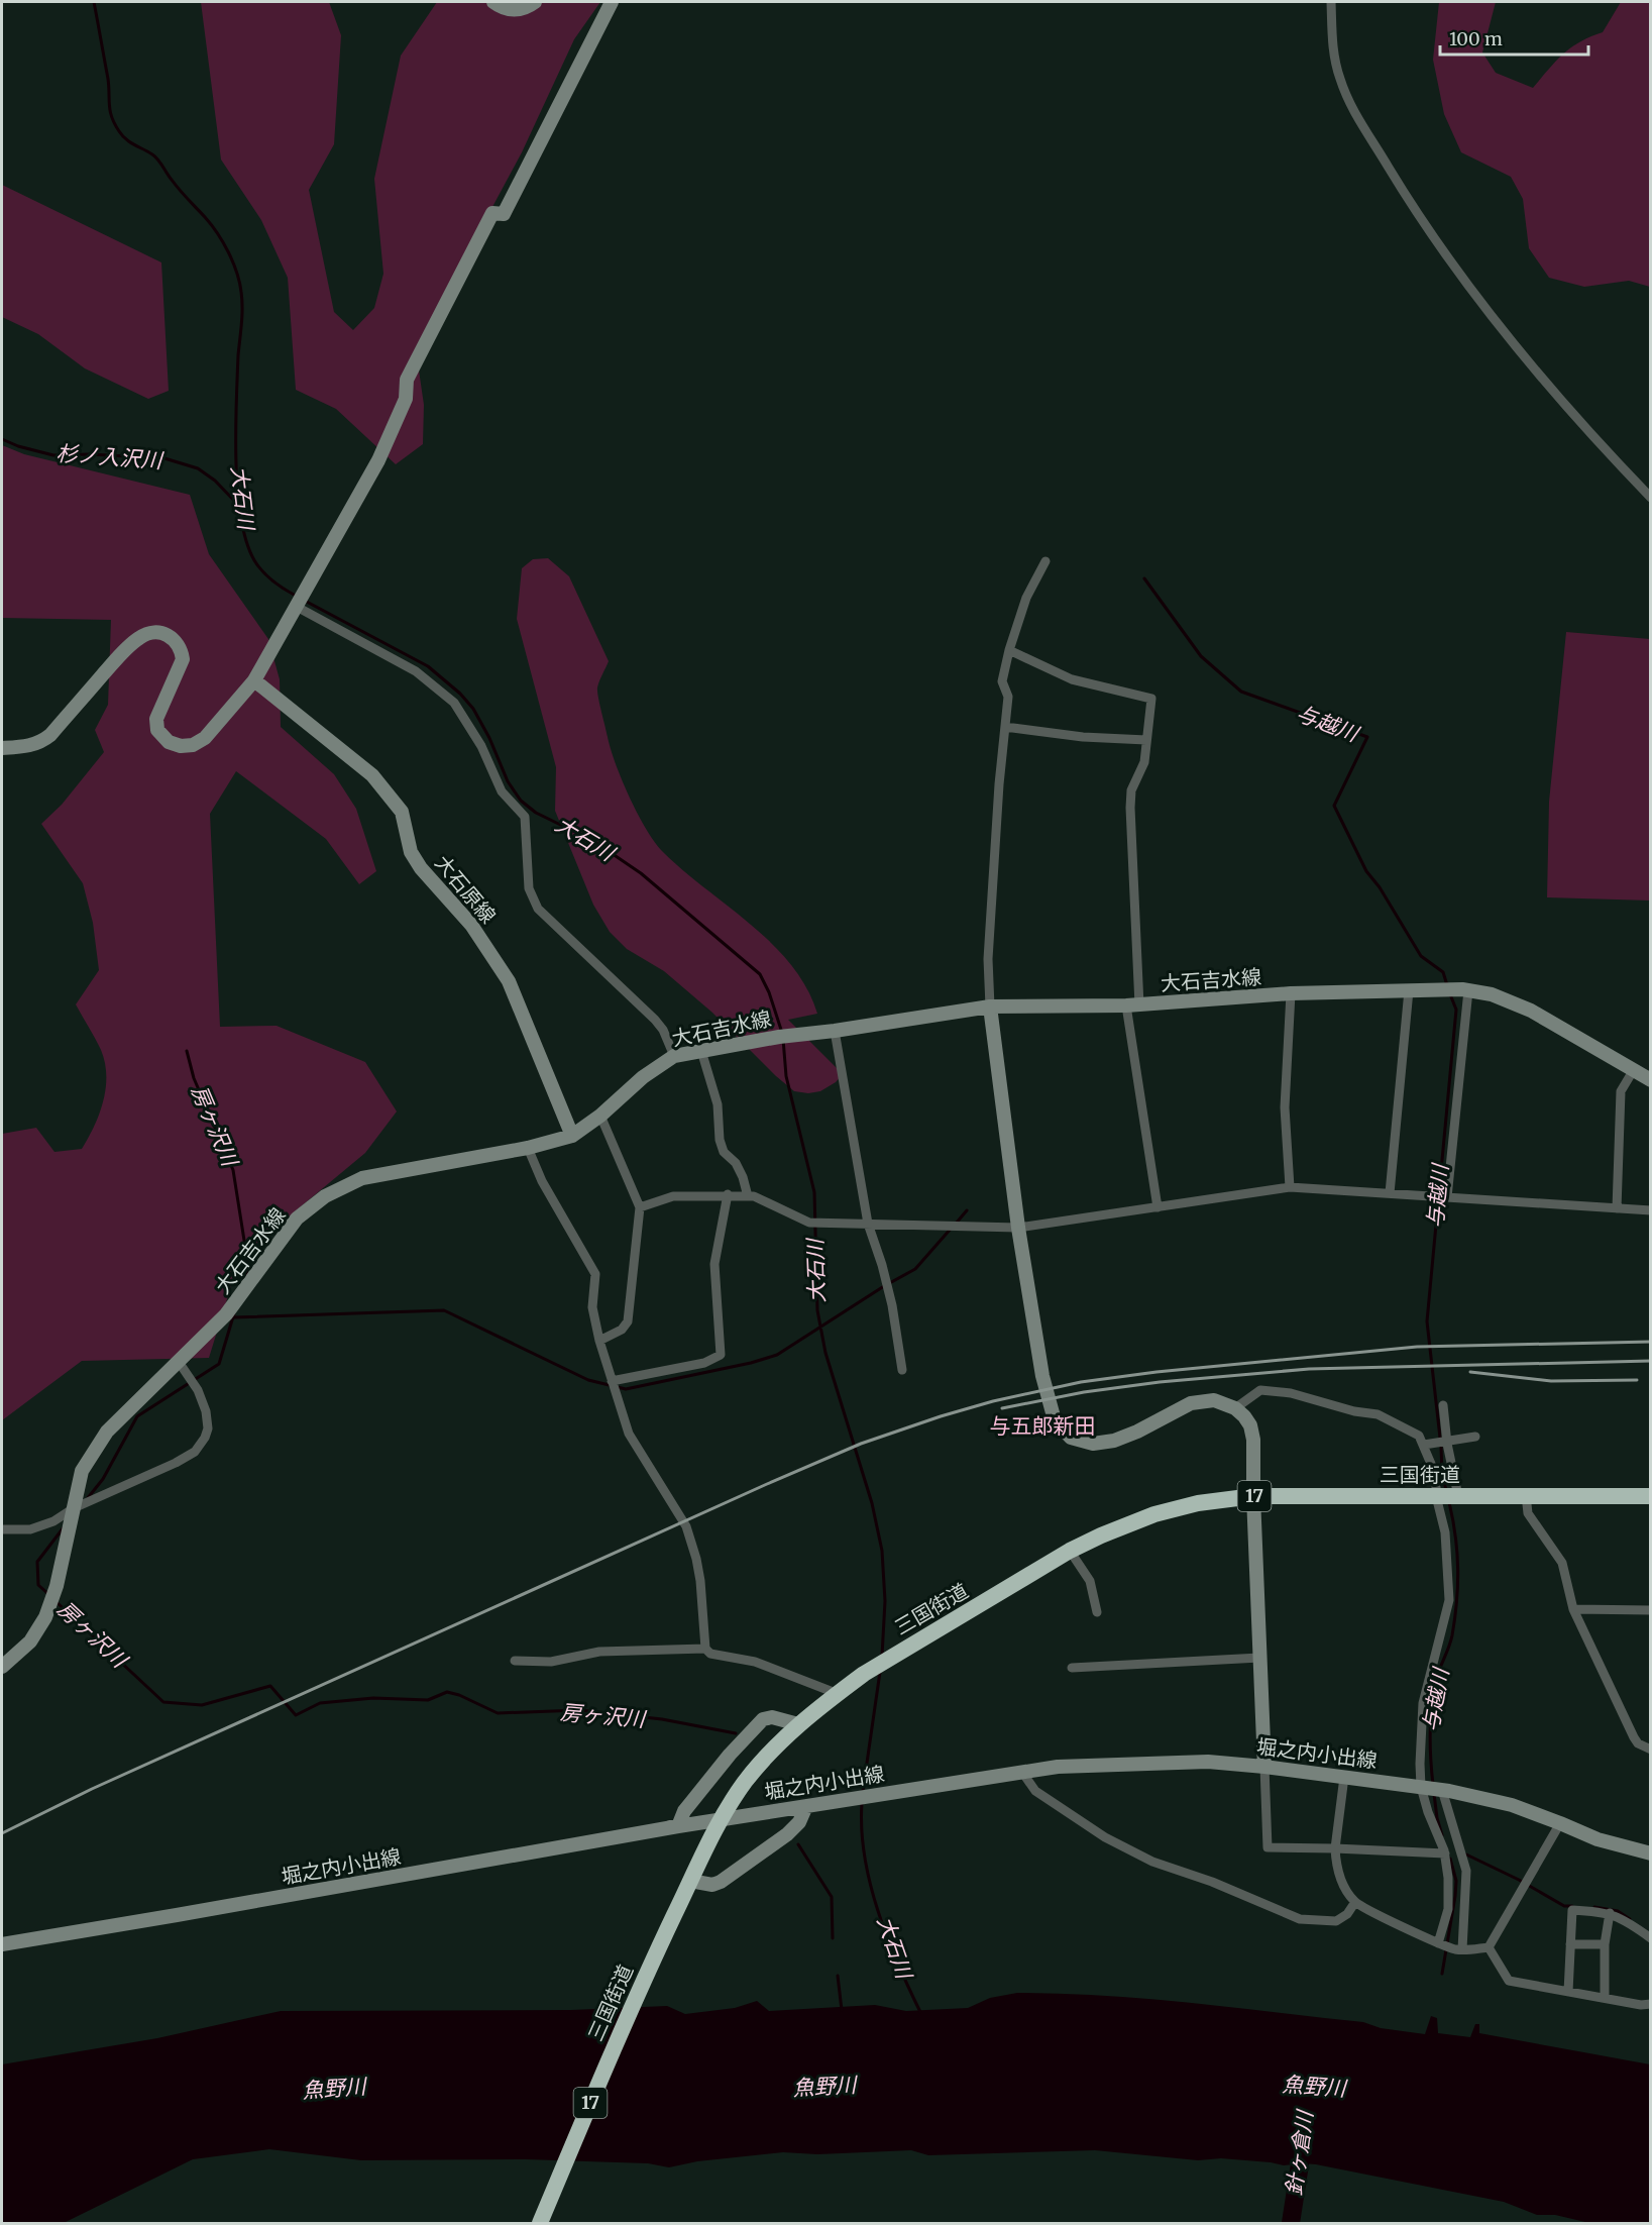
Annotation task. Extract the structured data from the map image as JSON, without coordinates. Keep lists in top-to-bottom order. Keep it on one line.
{"streets":{"highway":["三国街道","17"],"main road":["大石原線","大石吉水線","堀之内小出線"]},"crossings":[["大石原線","大石吉水線"]],"districts":["与五郎新田"],"water":["杉ノ入沢川","大石川","与越川","房ヶ沢川","魚野川","針ヶ倉川"],"scale_bar":"100 m"}
